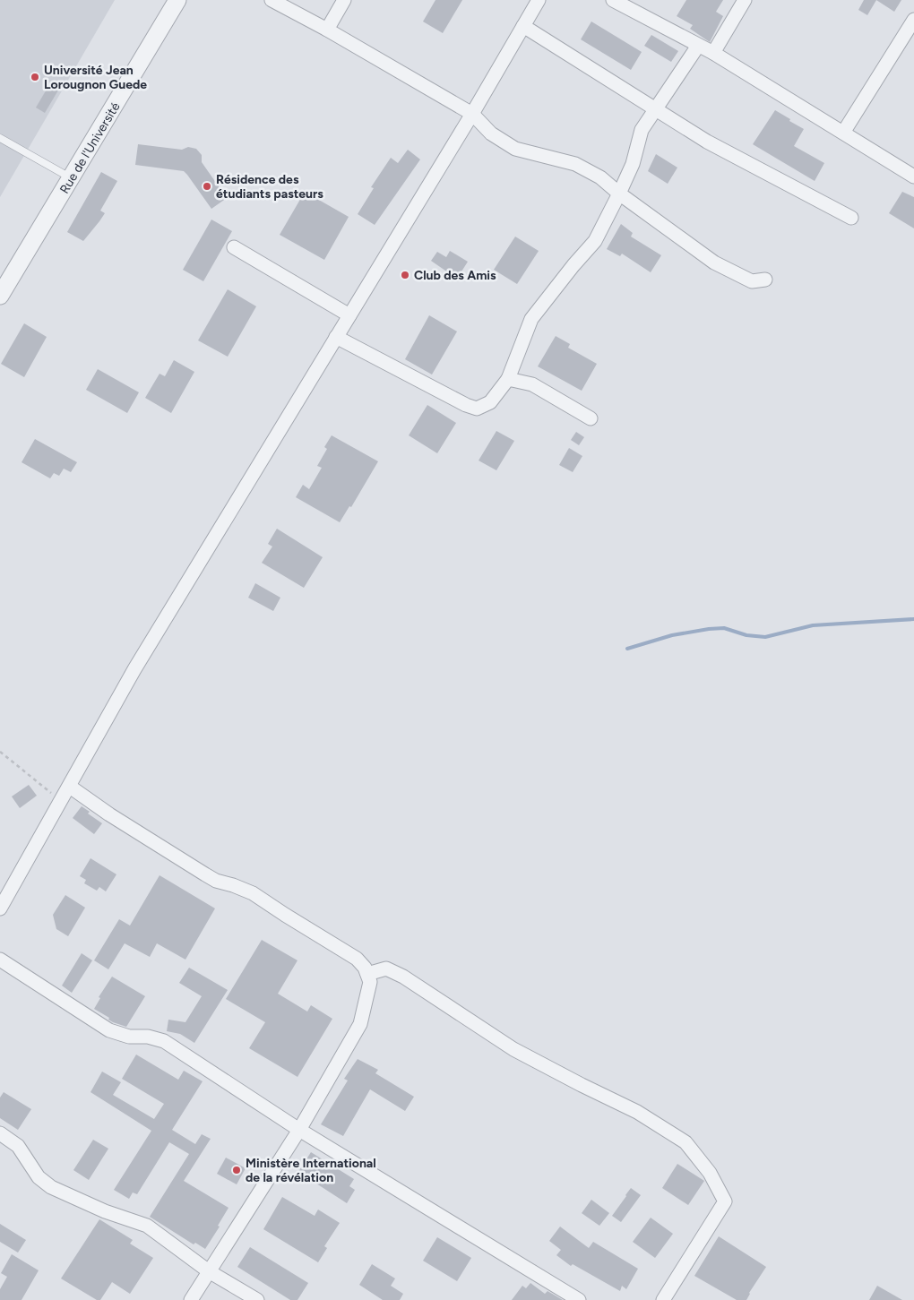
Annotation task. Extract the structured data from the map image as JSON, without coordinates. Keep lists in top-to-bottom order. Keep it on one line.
{"streets":{"street":["Rue de l'Université"]},"places":["Université Jean Lorougnon Guede","Résidence des étudiants pasteurs","Club des Amis","Ministère International de la révélation"]}
